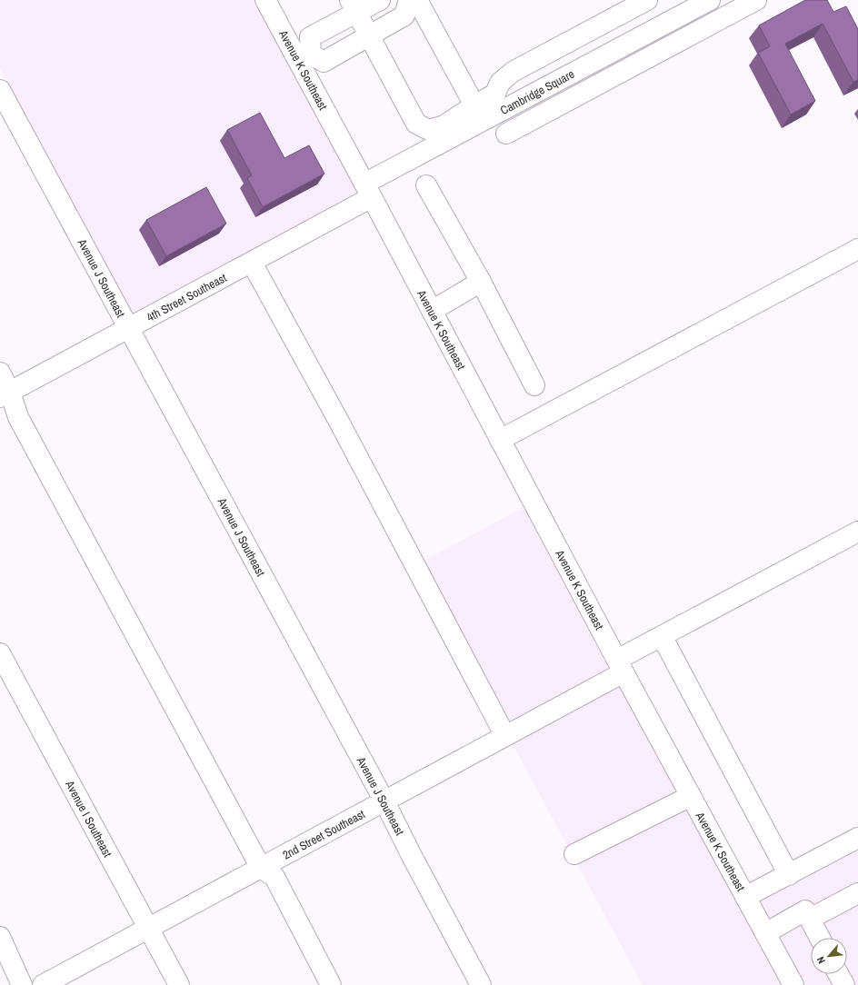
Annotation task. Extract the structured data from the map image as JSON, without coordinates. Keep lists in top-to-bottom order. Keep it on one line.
{"streets":{"street":["Avenue K Southeast","Cambridge Square","Avenue J Southeast","4th Street Southeast","Avenue I Southeast","2nd Street Southeast"]},"crossings":[["Avenue K Southeast","Cambridge Square"],["Avenue K Southeast","4th Street Southeast"],["Avenue K Southeast","2nd Street Southeast"],["Cambridge Square","4th Street Southeast"],["Avenue J Southeast","4th Street Southeast"],["Avenue J Southeast","2nd Street Southeast"],["Avenue I Southeast","2nd Street Southeast"]],"north":"bottom left"}
